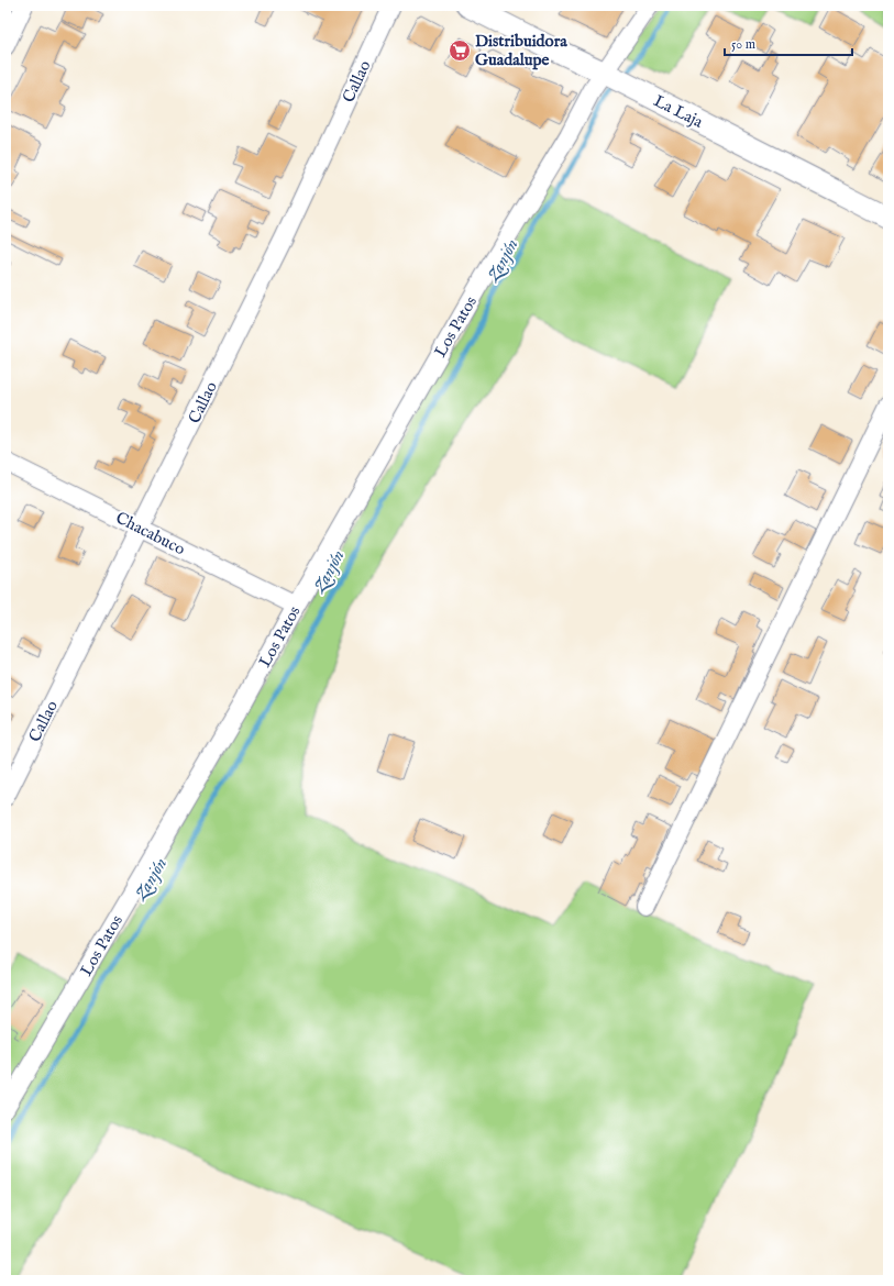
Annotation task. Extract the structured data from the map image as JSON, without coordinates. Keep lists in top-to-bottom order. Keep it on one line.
{"streets":{"main road":["La Laja"],"street":["Callao","Los Patos","Chacabuco"]},"crossings":[["Callao","Chacabuco"],["La Laja","Los Patos"],["Los Patos","Chacabuco"]],"water":["Zanjón"],"places":{"supermarket":["Distribuidora Guadalupe"]},"scale_bar":"50 m"}
